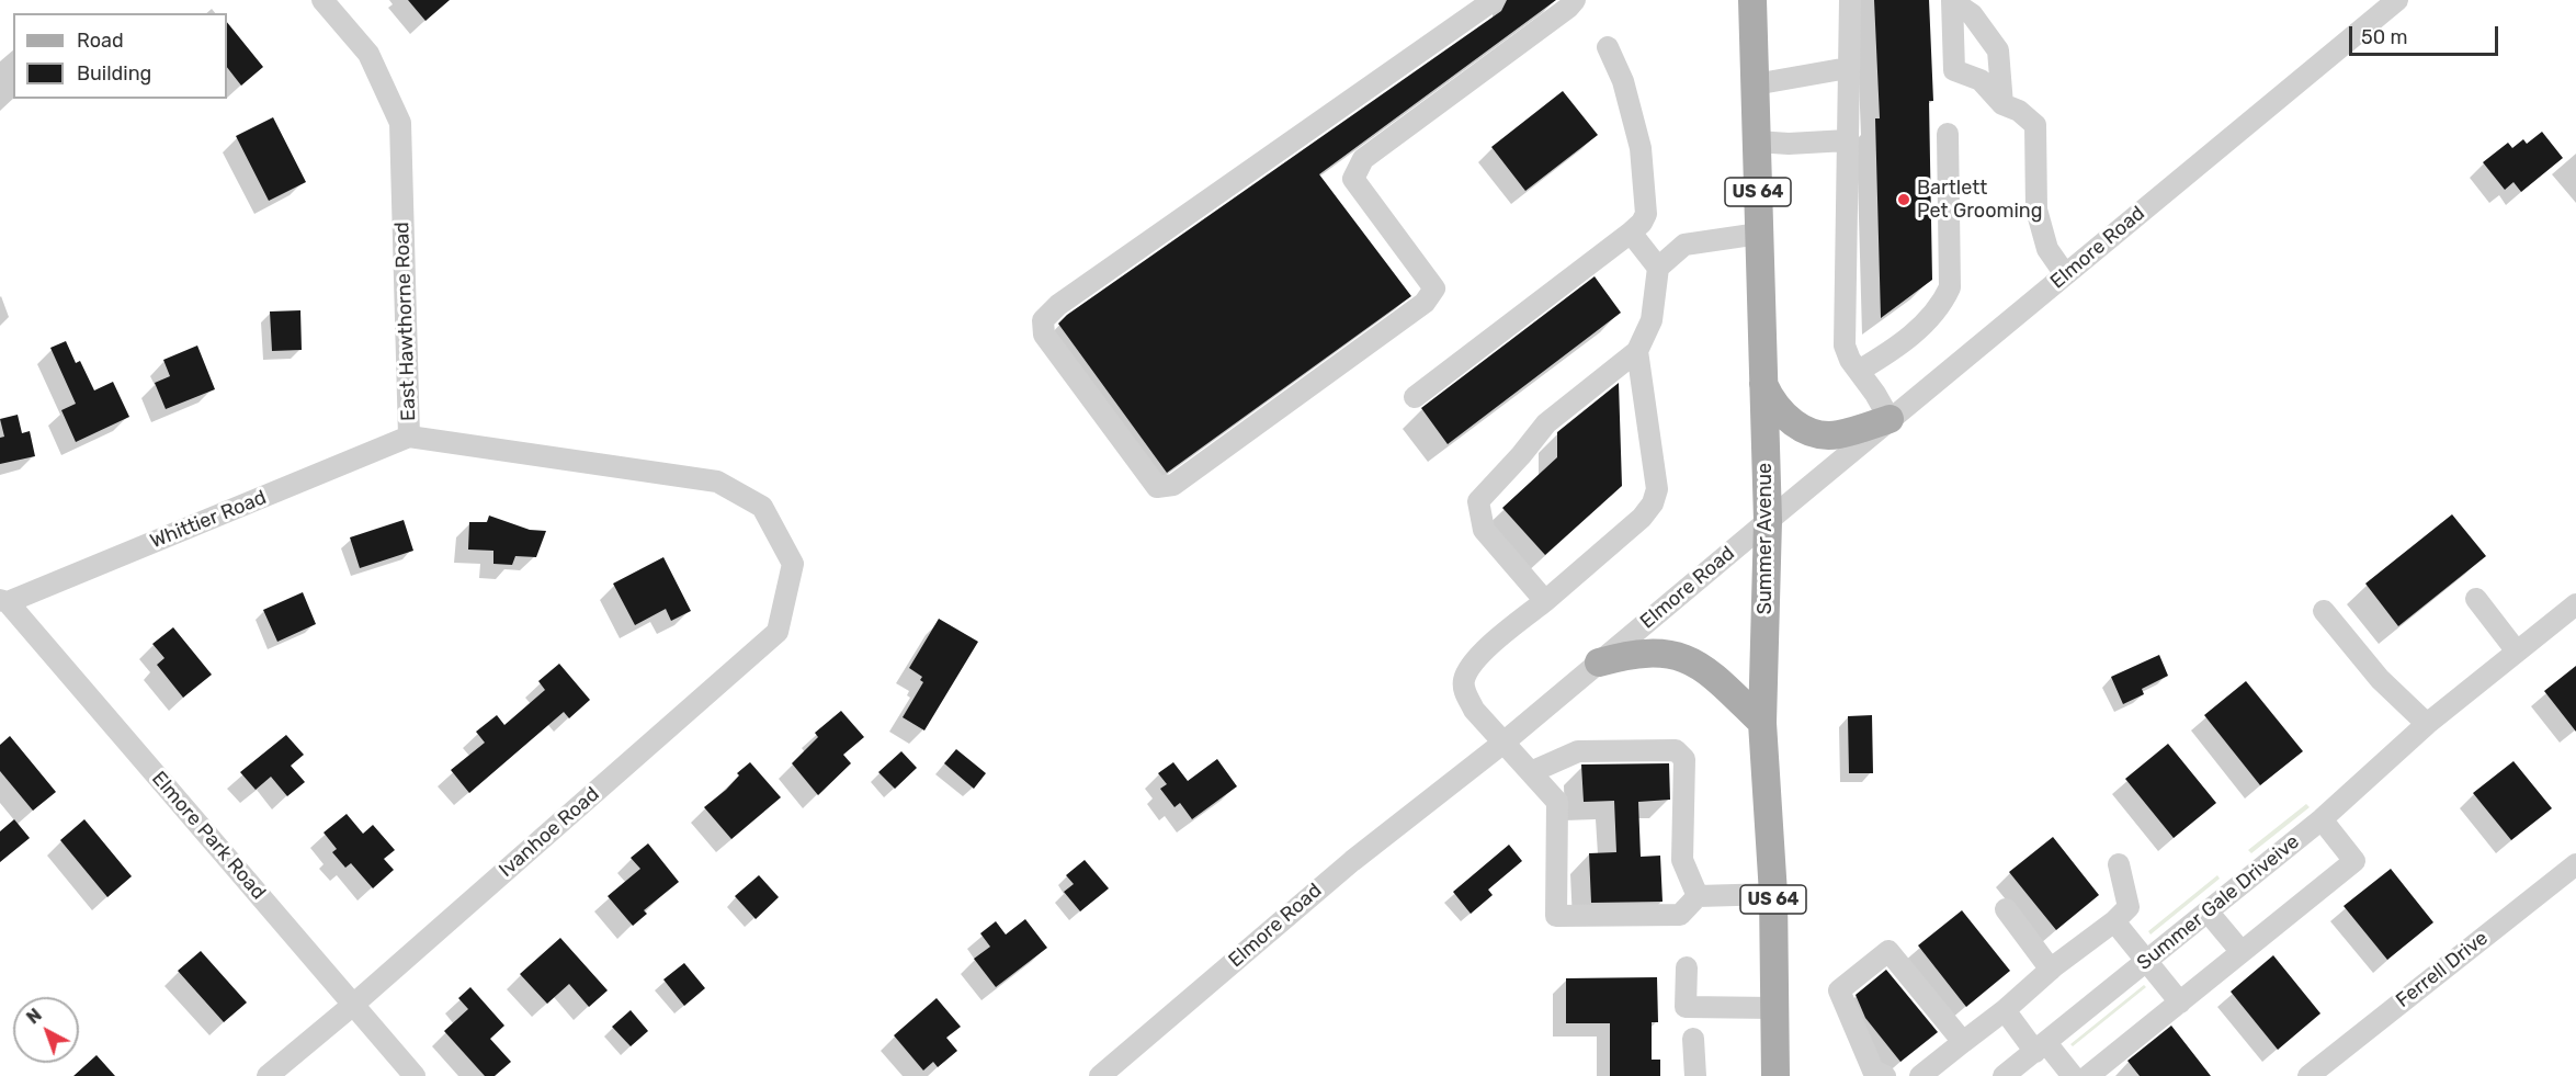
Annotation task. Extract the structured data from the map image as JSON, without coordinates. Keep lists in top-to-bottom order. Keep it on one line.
{"streets":{"main road":["US 64","Summer Avenue"],"street":["Elmore Road","East Hawthorne Road","Whittier Road","Ivanhoe Road","Elmore Park Road","Summer Gale Driveive","Ferrell Drive"]},"crossings":[["Elmore Road","Summer Avenue"],["East Hawthorne Road","Whittier Road"],["East Hawthorne Road","Ivanhoe Road"],["Whittier Road","Elmore Park Road"],["Ivanhoe Road","Elmore Park Road"]],"places":["Bartlett Pet Grooming"],"legend":["Road","Building"],"scale_bar":"50 m","north":"top left"}
